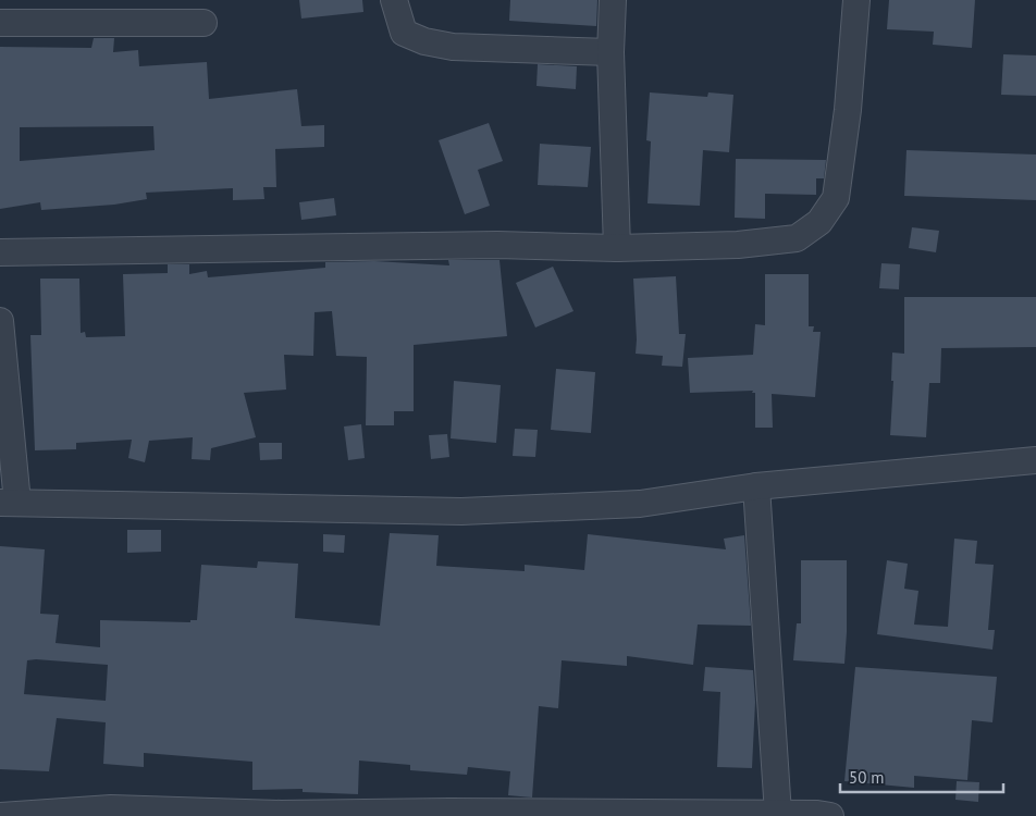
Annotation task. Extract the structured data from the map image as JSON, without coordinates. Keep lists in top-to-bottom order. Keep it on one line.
{"scale_bar":"50 m"}
